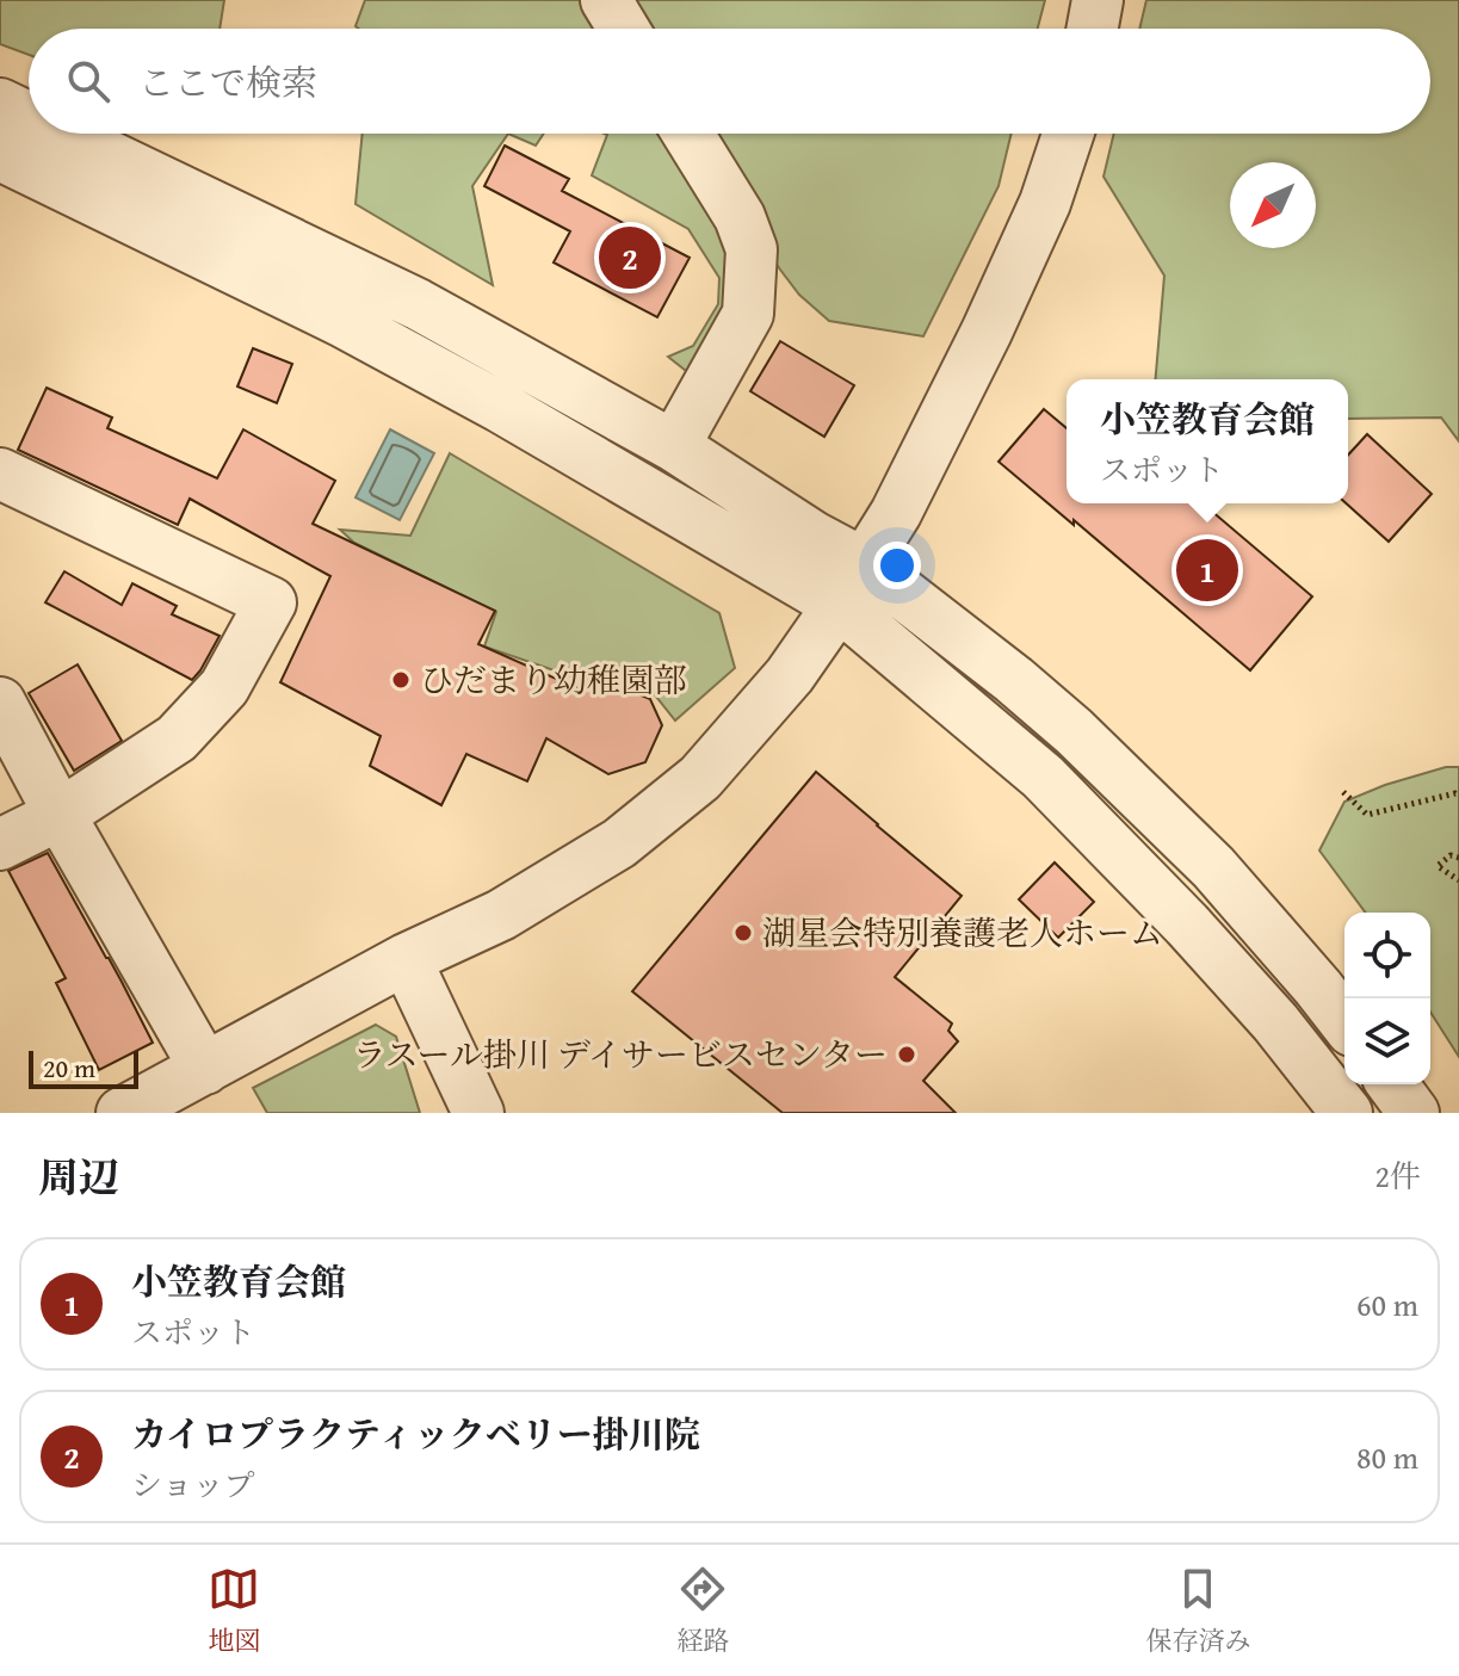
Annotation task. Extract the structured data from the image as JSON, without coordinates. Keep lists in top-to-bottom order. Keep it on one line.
{"places":["ひだまり幼稚園部","湖星会特別養護老人ホーム","ラスール掛川 デイサービスセンター"],"scale_bar":"20 m","north":"bottom left","page":{"search":"ここで検索","pins":["2","1"],"popup":["小笠教育会館","スポット"],"scale":"20 m","heading":["周辺","2件"],"list":[{"mark":"1","name":"小笠教育会館","note":"スポット","value":"60 m"},{"mark":"2","name":"カイロプラクティックベリー掛川院","note":"ショップ","value":"80 m"}],"nav":["地図","経路","保存済み"]}}
